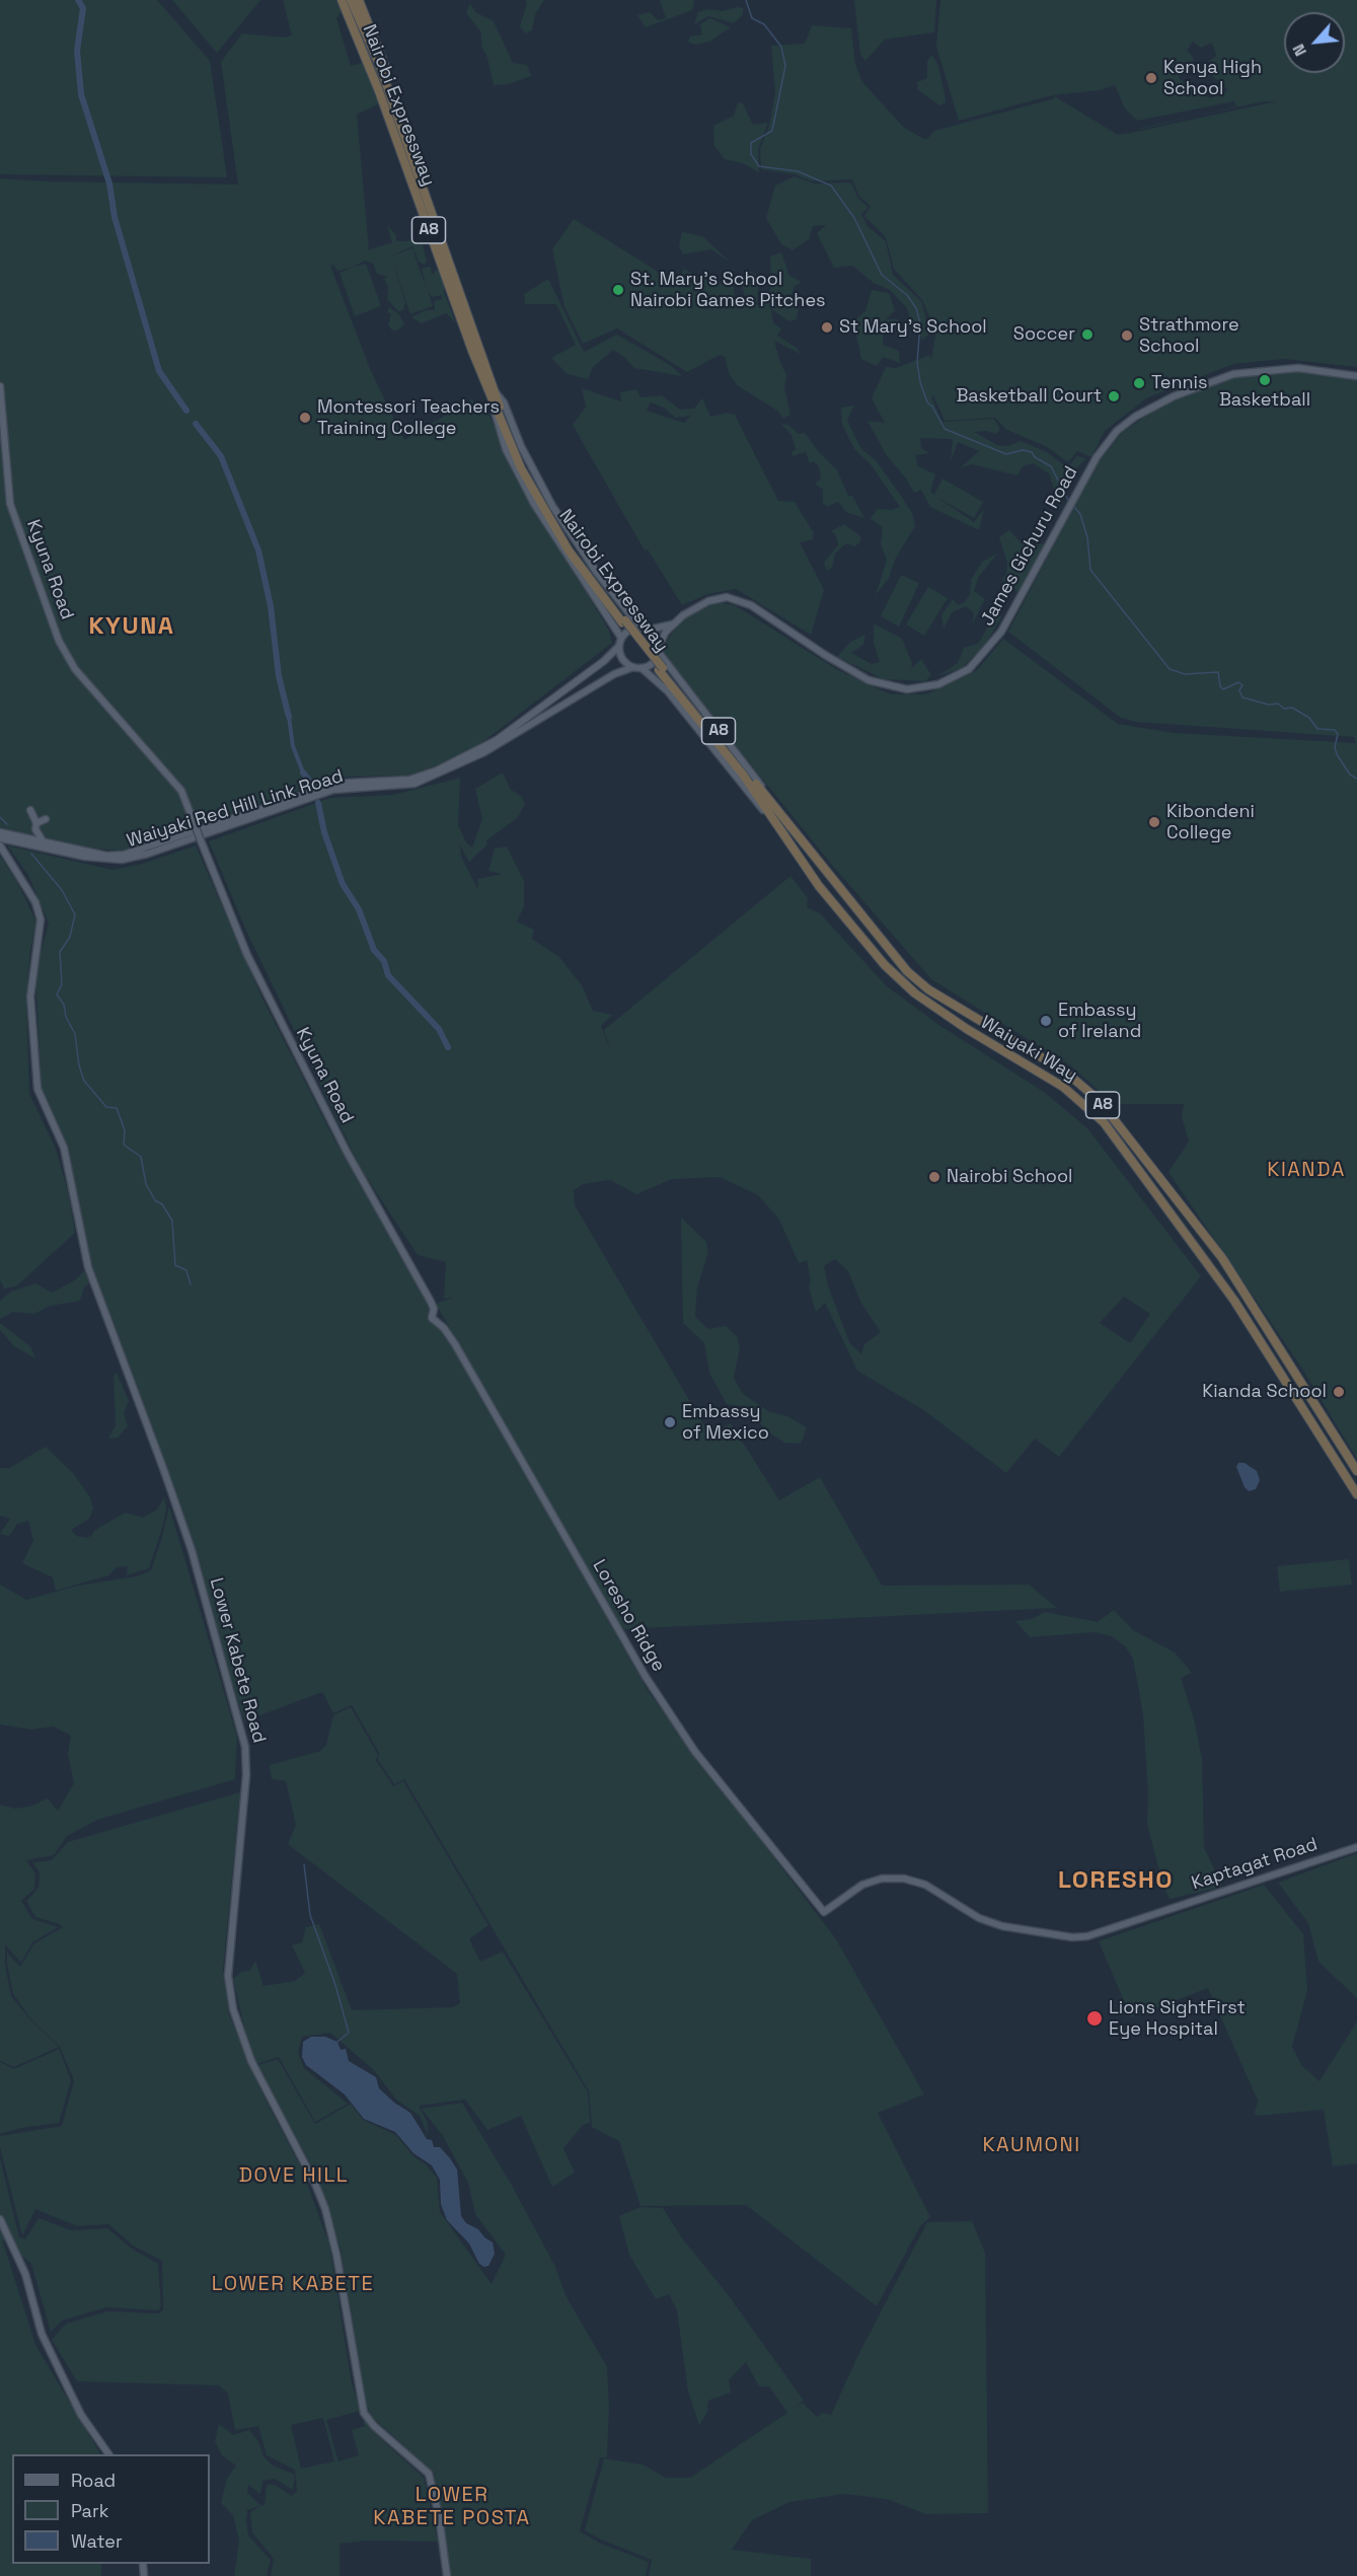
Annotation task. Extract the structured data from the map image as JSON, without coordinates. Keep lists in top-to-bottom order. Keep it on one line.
{"streets":{"highway":["Nairobi Expressway","A8","Waiyaki Way"],"main road":["James Gichuru Road","Kyuna Road","Waiyaki Red Hill Link Road","Loresho Ridge","Lower Kabete Road","Kaptagat Road"]},"crossings":[["Nairobi Expressway","A8"],["Nairobi Expressway","Waiyaki Way"],["A8","Waiyaki Red Hill Link Road"],["A8","Waiyaki Way"],["Kyuna Road","Loresho Ridge"],["Waiyaki Red Hill Link Road","Waiyaki Way"],["Loresho Ridge","Kaptagat Road"]],"districts":["KYUNA","KIANDA","LORESHO","KAUMONI","DOVE HILL","LOWER KABETE","LOWER KABETE POSTA"],"places":["Kenya High School","St. Mary's School Nairobi Games Pitches","St Mary's School","Soccer","Strathmore School","Basketball","Tennis","Basketball Court","Montessori Teachers Training College","Kibondeni College","Embassy of Ireland","Nairobi School","Kianda School","Embassy of Mexico","Lions SightFirst Eye Hospital"],"legend":["Road","Park","Water"],"north":"bottom left"}
